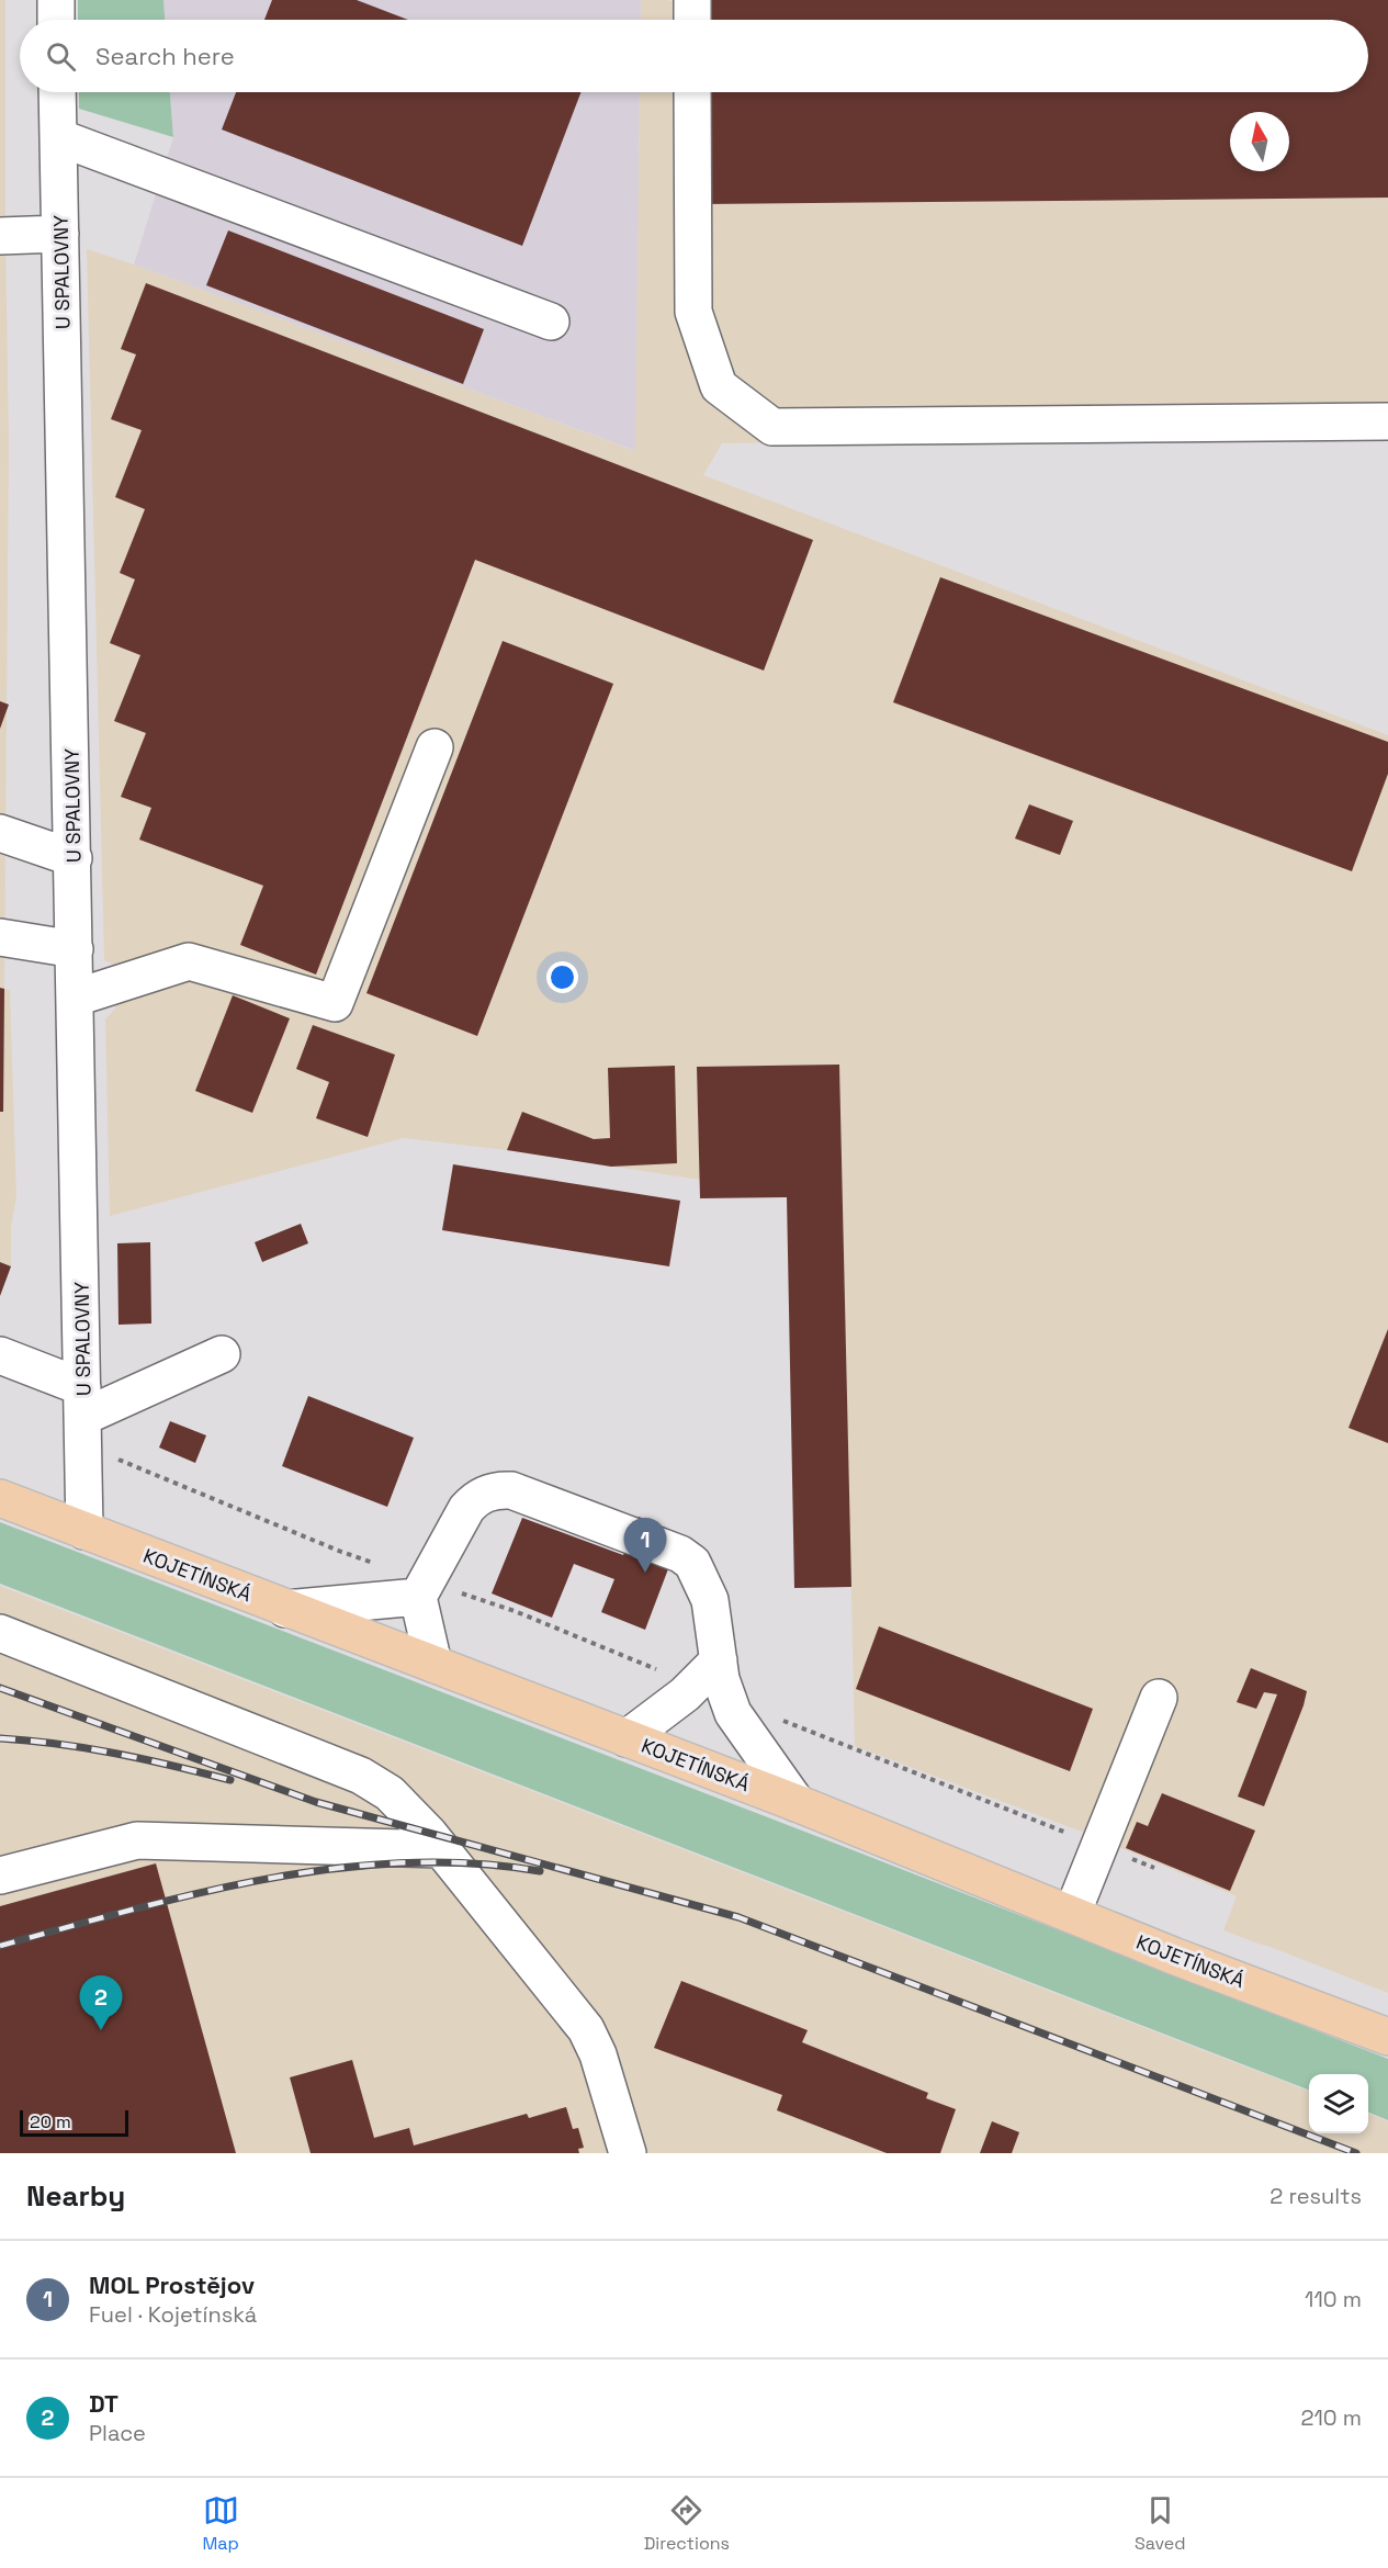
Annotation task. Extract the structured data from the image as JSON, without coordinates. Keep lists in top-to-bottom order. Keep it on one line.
{"streets":{"main road":["KOJETÍNSKÁ"],"street":["U SPALOVNY"]},"crossings":[["U SPALOVNY","KOJETÍNSKÁ"]],"scale_bar":"20 m","north":"top","page":{"search":"Search here","pins":["1","2"],"scale":"20 m","heading":["Nearby","2 results"],"list":[{"mark":"1","name":"MOL Prostějov","note":"Fuel · Kojetínská","value":"110 m"},{"mark":"2","name":"DT","note":"Place","value":"210 m"}],"nav":["Map","Directions","Saved"]}}
